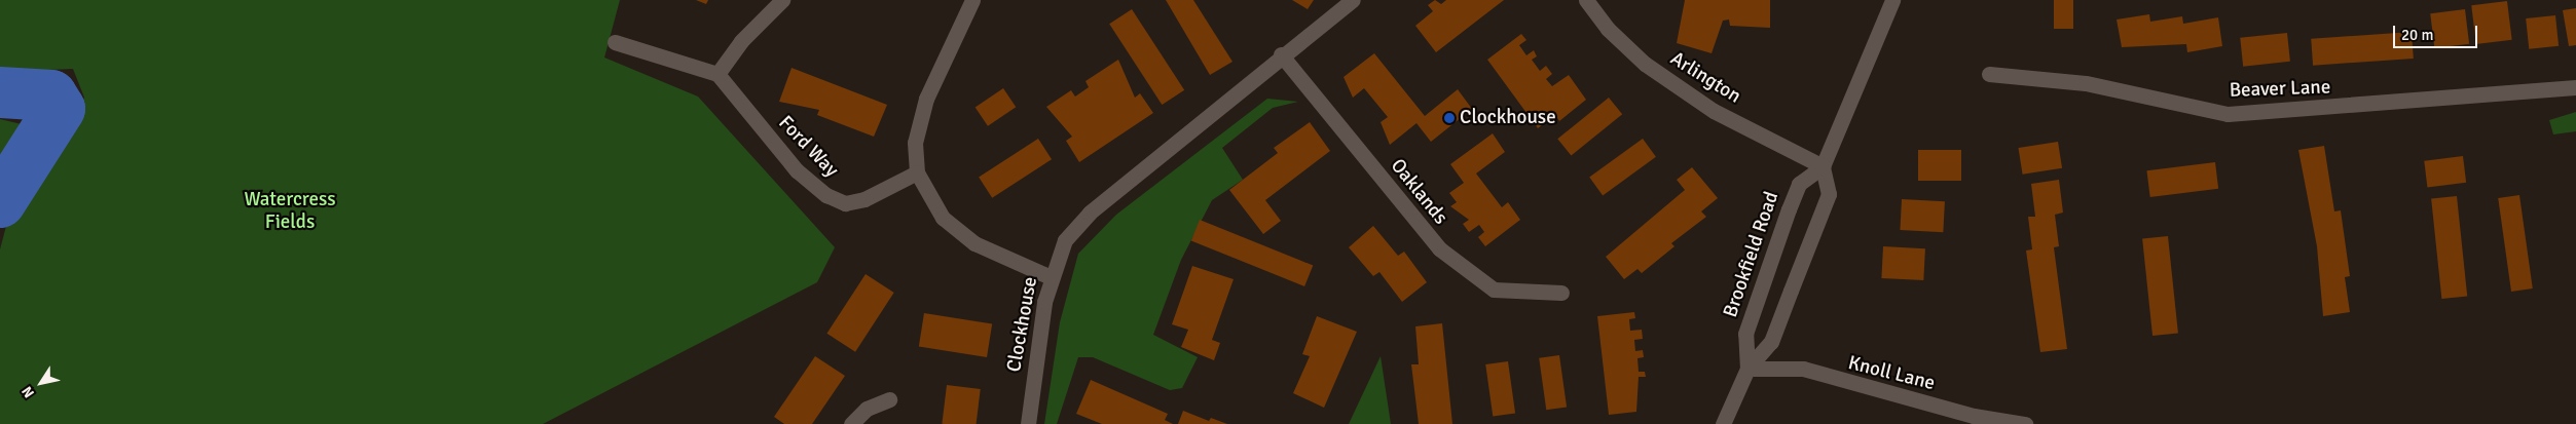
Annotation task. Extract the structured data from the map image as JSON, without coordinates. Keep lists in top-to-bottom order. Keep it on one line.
{"streets":{"street":["Arlington","Beaver Lane","Ford Way","Oaklands","Brookfield Road","Clockhouse","Knoll Lane"]},"crossings":[["Arlington","Brookfield Road"],["Oaklands","Clockhouse"],["Brookfield Road","Knoll Lane"]],"parks":["Watercress Fields"],"places":["Clockhouse"],"scale_bar":"20 m","north":"bottom left"}
